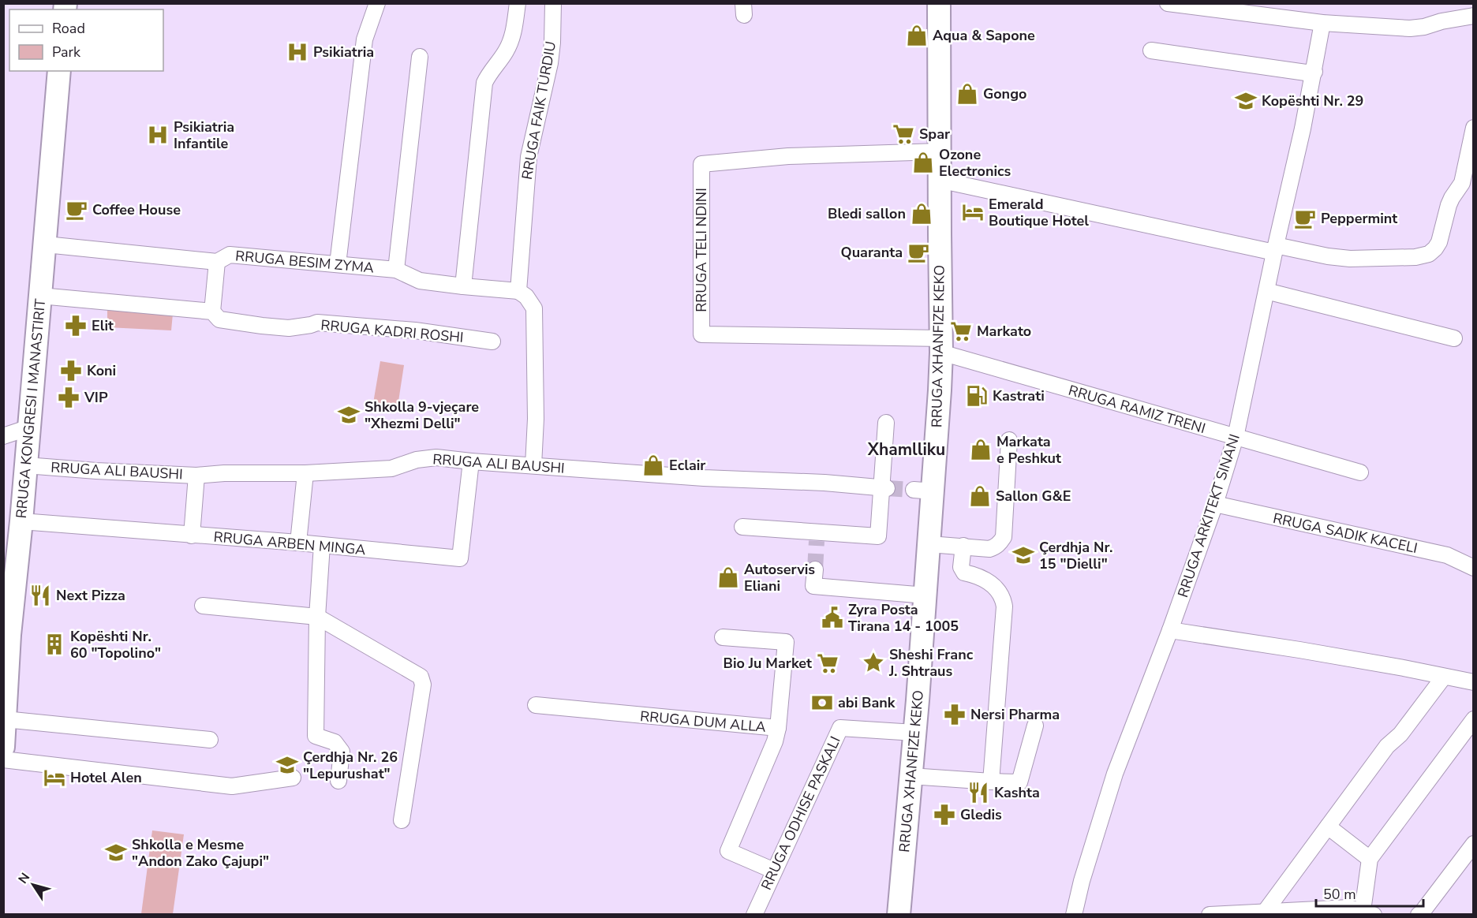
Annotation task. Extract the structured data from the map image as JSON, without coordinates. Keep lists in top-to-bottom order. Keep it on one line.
{"streets":{"main road":["RRUGA XHANFIZE KEKO","RRUGA KONGRESI I MANASTIRIT"],"street":["RRUGA FAIK TURDIU","RRUGA TELI NDINI","RRUGA BESIM ZYMA","RRUGA KADRI ROSHI","RRUGA RAMIZ TRENI","RRUGA ALI BAUSHI","RRUGA ARKITEKT SINANI","RRUGA SADIK KACELI","RRUGA ARBEN MINGA","RRUGA DUM ALLA","RRUGA ODHISE PASKALI"]},"crossings":[["RRUGA TELI NDINI","RRUGA XHANFIZE KEKO"],["RRUGA TELI NDINI","RRUGA RAMIZ TRENI"],["RRUGA BESIM ZYMA","RRUGA KONGRESI I MANASTIRIT"],["RRUGA KADRI ROSHI","RRUGA KONGRESI I MANASTIRIT"],["RRUGA XHANFIZE KEKO","RRUGA RAMIZ TRENI"],["RRUGA XHANFIZE KEKO","RRUGA ODHISE PASKALI"],["RRUGA KONGRESI I MANASTIRIT","RRUGA ALI BAUSHI"],["RRUGA KONGRESI I MANASTIRIT","RRUGA ARBEN MINGA"],["RRUGA RAMIZ TRENI","RRUGA ARKITEKT SINANI"],["RRUGA ALI BAUSHI","RRUGA ARBEN MINGA"],["RRUGA ARKITEKT SINANI","RRUGA SADIK KACELI"]],"districts":["Xhamlliku"],"places":{"shop":["Aqua & Sapone","Gongo","Ozone Electronics","Bledi sallon","Markata e Peshkut","Eclair","Sallon G&E","Autoservis Eliani"],"hospital":["Psikiatria","Psikiatria Infantile"],"school or university":["Kopështi Nr. 29","Shkolla 9-vjeçare \"Xhezmi Delli\"","Çerdhja Nr. 15 \"Dielli\"","Çerdhja Nr. 26 \"Lepurushat\"","Shkolla e Mesme \"Andon Zako Çajupi\""],"supermarket":["Spar","Markato","Bio Ju Market"],"cafe":["Coffee House","Peppermint","Quaranta"],"hotel":["Emerald Boutique Hotel","Hotel Alen"],"pharmacy":["Elit","Koni","VIP","Nersi Pharma","Gledis"],"fuel station":["Kastrati"],"restaurant":["Next Pizza","Kashta"],"public building":["Zyra Posta Tirana 14 - 1005"],"building":["Kopështi Nr. 60 \"Topolino\""],"place":["Sheshi Franc J. Shtraus"],"bank":["abi Bank"]},"legend":["Road","Park"],"scale_bar":"50 m","north":"top left"}
